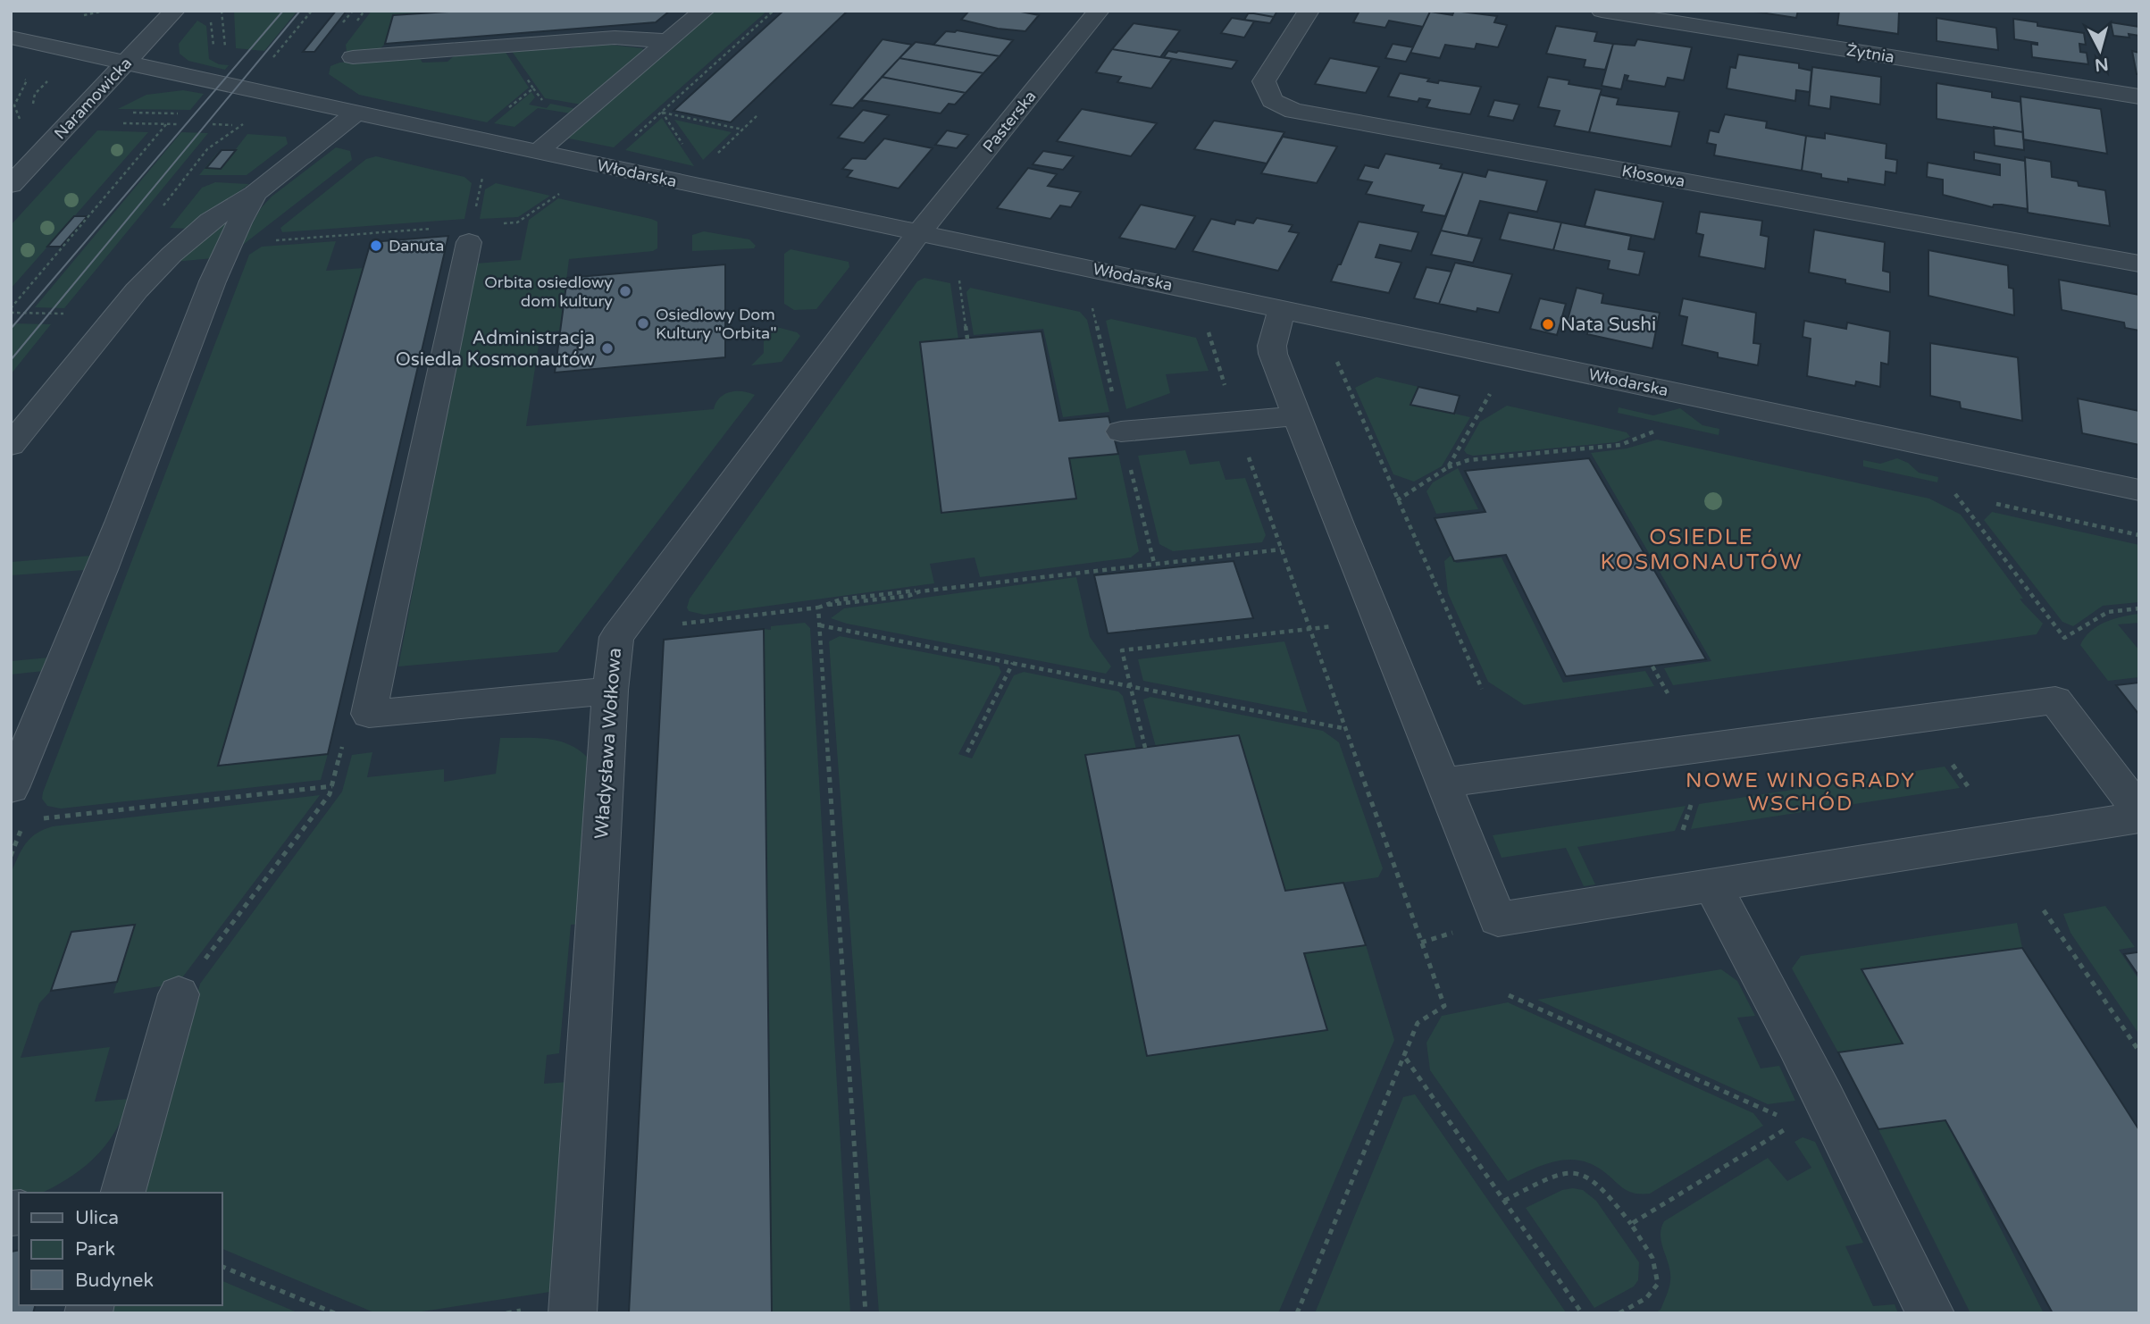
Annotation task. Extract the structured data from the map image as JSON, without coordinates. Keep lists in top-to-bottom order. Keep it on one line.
{"streets":{"street":["Żytnia","Naramowicka","Pasterska","Włodarska","Kłosowa","Władysława Wołkowa"]},"crossings":[["Naramowicka","Włodarska"],["Pasterska","Włodarska"],["Pasterska","Władysława Wołkowa"]],"districts":["OSIEDLE KOSMONAUTÓW","NOWE WINOGRADY WSCHÓD"],"places":["Danuta","Orbita osiedlowy dom kultury","Osiedlowy Dom Kultury \"Orbita\"","Nata Sushi","Administracja Osiedla Kosmonautów"],"legend":["Ulica","Park","Budynek"],"north":"bottom"}
